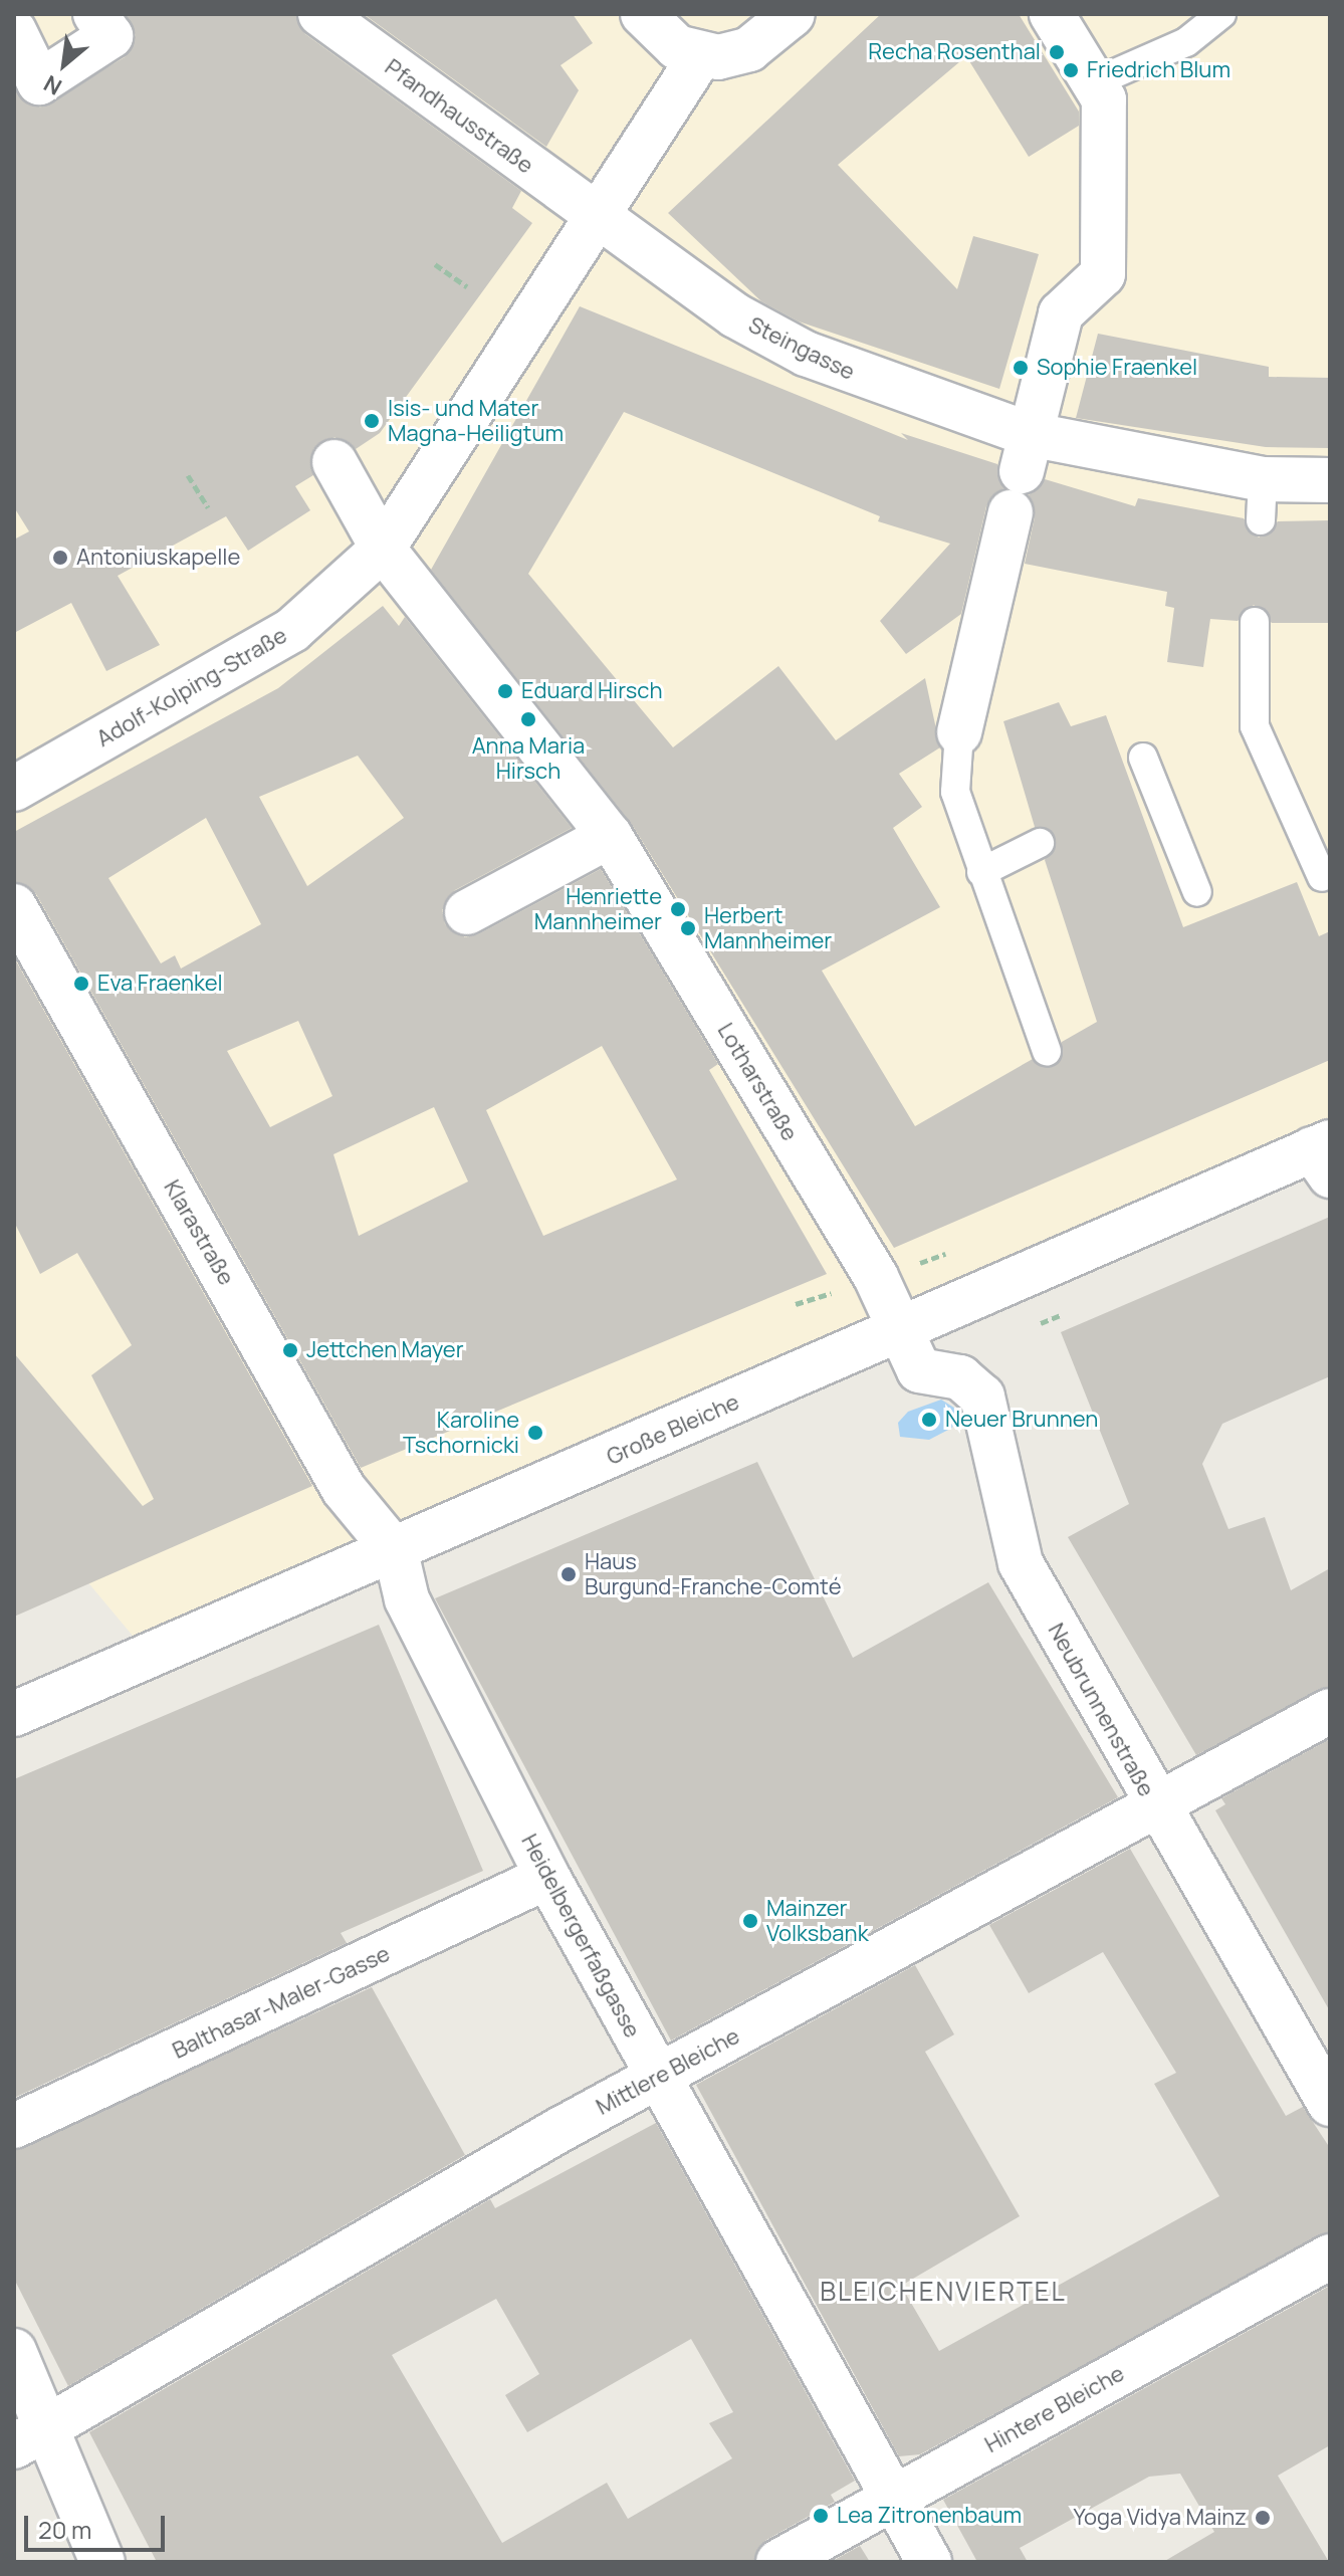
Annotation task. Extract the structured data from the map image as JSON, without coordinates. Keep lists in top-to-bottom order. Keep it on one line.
{"streets":{"street":["Pfandhausstraße","Steingasse","Adolf-Kolping-Straße","Lotharstraße","Klarastraße","Große Bleiche","Neubrunnenstraße","Heidelbergerfaßgasse","Balthasar-Maler-Gasse","Mittlere Bleiche","Hintere Bleiche"]},"crossings":[["Pfandhausstraße","Steingasse"],["Pfandhausstraße","Adolf-Kolping-Straße"],["Steingasse","Adolf-Kolping-Straße"],["Adolf-Kolping-Straße","Lotharstraße"],["Lotharstraße","Große Bleiche"],["Lotharstraße","Neubrunnenstraße"],["Klarastraße","Große Bleiche"],["Klarastraße","Heidelbergerfaßgasse"],["Große Bleiche","Neubrunnenstraße"],["Große Bleiche","Heidelbergerfaßgasse"],["Neubrunnenstraße","Mittlere Bleiche"],["Heidelbergerfaßgasse","Balthasar-Maler-Gasse"],["Heidelbergerfaßgasse","Mittlere Bleiche"],["Heidelbergerfaßgasse","Hintere Bleiche"]],"districts":["BLEICHENVIERTEL"],"places":["Recha Rosenthal","Friedrich Blum","Sophie Fraenkel","Isis- und Mater Magna-Heiligtum","Antoniuskapelle","Eduard Hirsch","Anna Maria Hirsch","Henriette Mannheimer","Herbert Mannheimer","Eva Fraenkel","Jettchen Mayer","Neuer Brunnen","Karoline Tschornicki","Haus Burgund-Franche-Comté","Mainzer Volksbank","Lea Zitronenbaum","Yoga Vidya Mainz"],"scale_bar":"20 m","north":"bottom left"}
